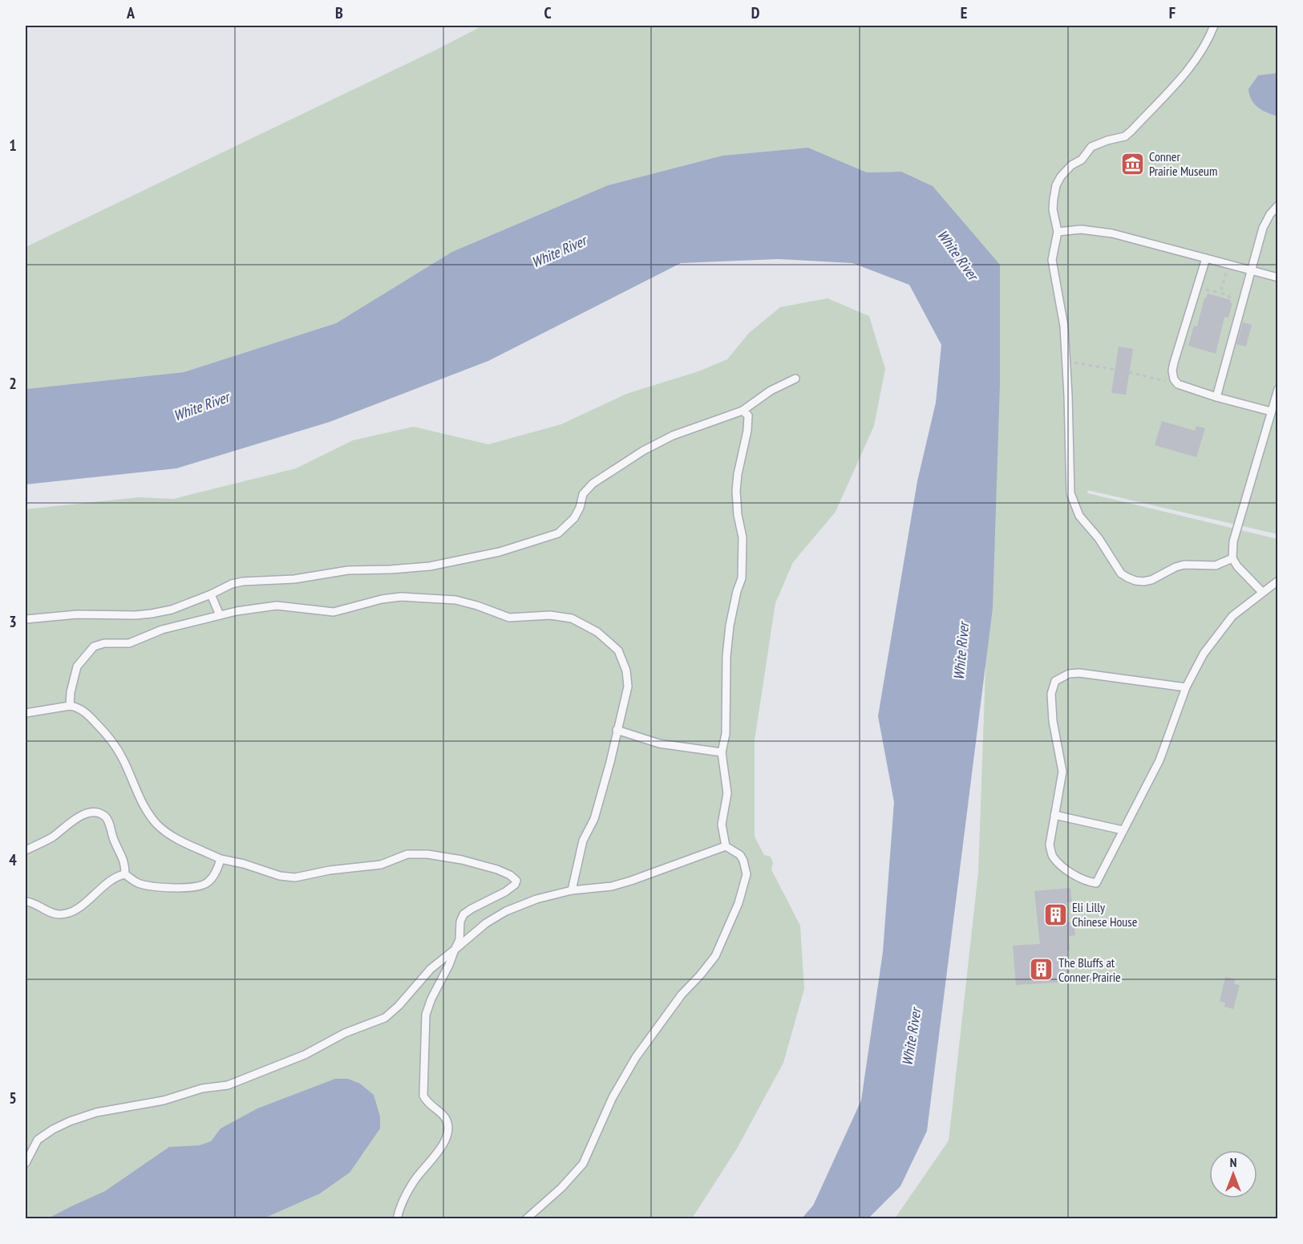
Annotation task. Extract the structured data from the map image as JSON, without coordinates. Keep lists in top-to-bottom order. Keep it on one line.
{"water":["White River"],"places":{"museum":["Conner Prairie Museum"],"building":["Eli Lilly Chinese House","The Bluffs at Conner Prairie"]},"north":"top","grid":{"columns":["A","B","C","D","E","F"],"rows":["1","2","3","4","5"]}}
